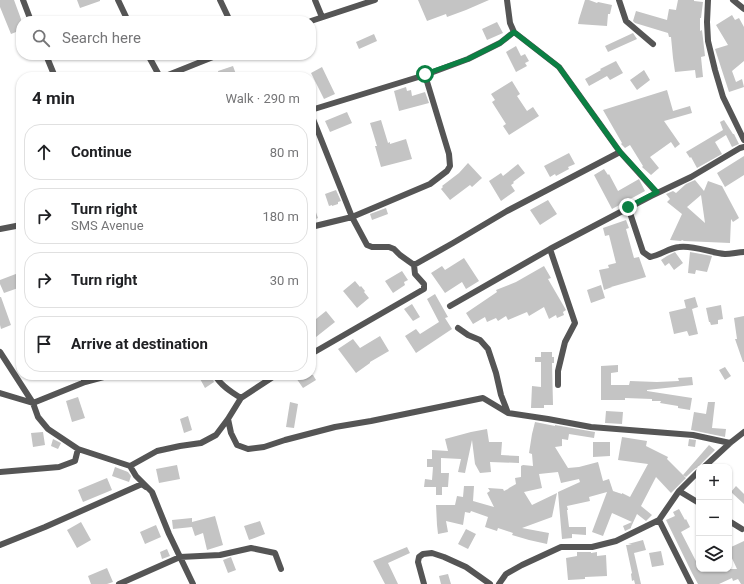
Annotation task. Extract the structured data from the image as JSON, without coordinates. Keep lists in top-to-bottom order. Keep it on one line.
{"page":{"search":"Search here","heading":["4 min","Walk · 290 m"],"list":[["Continue","80 m"],["Turn right","SMS Avenue","180 m"],["Turn right","30 m"],"Arrive at destination"],"map_buttons":["+","−"]}}
